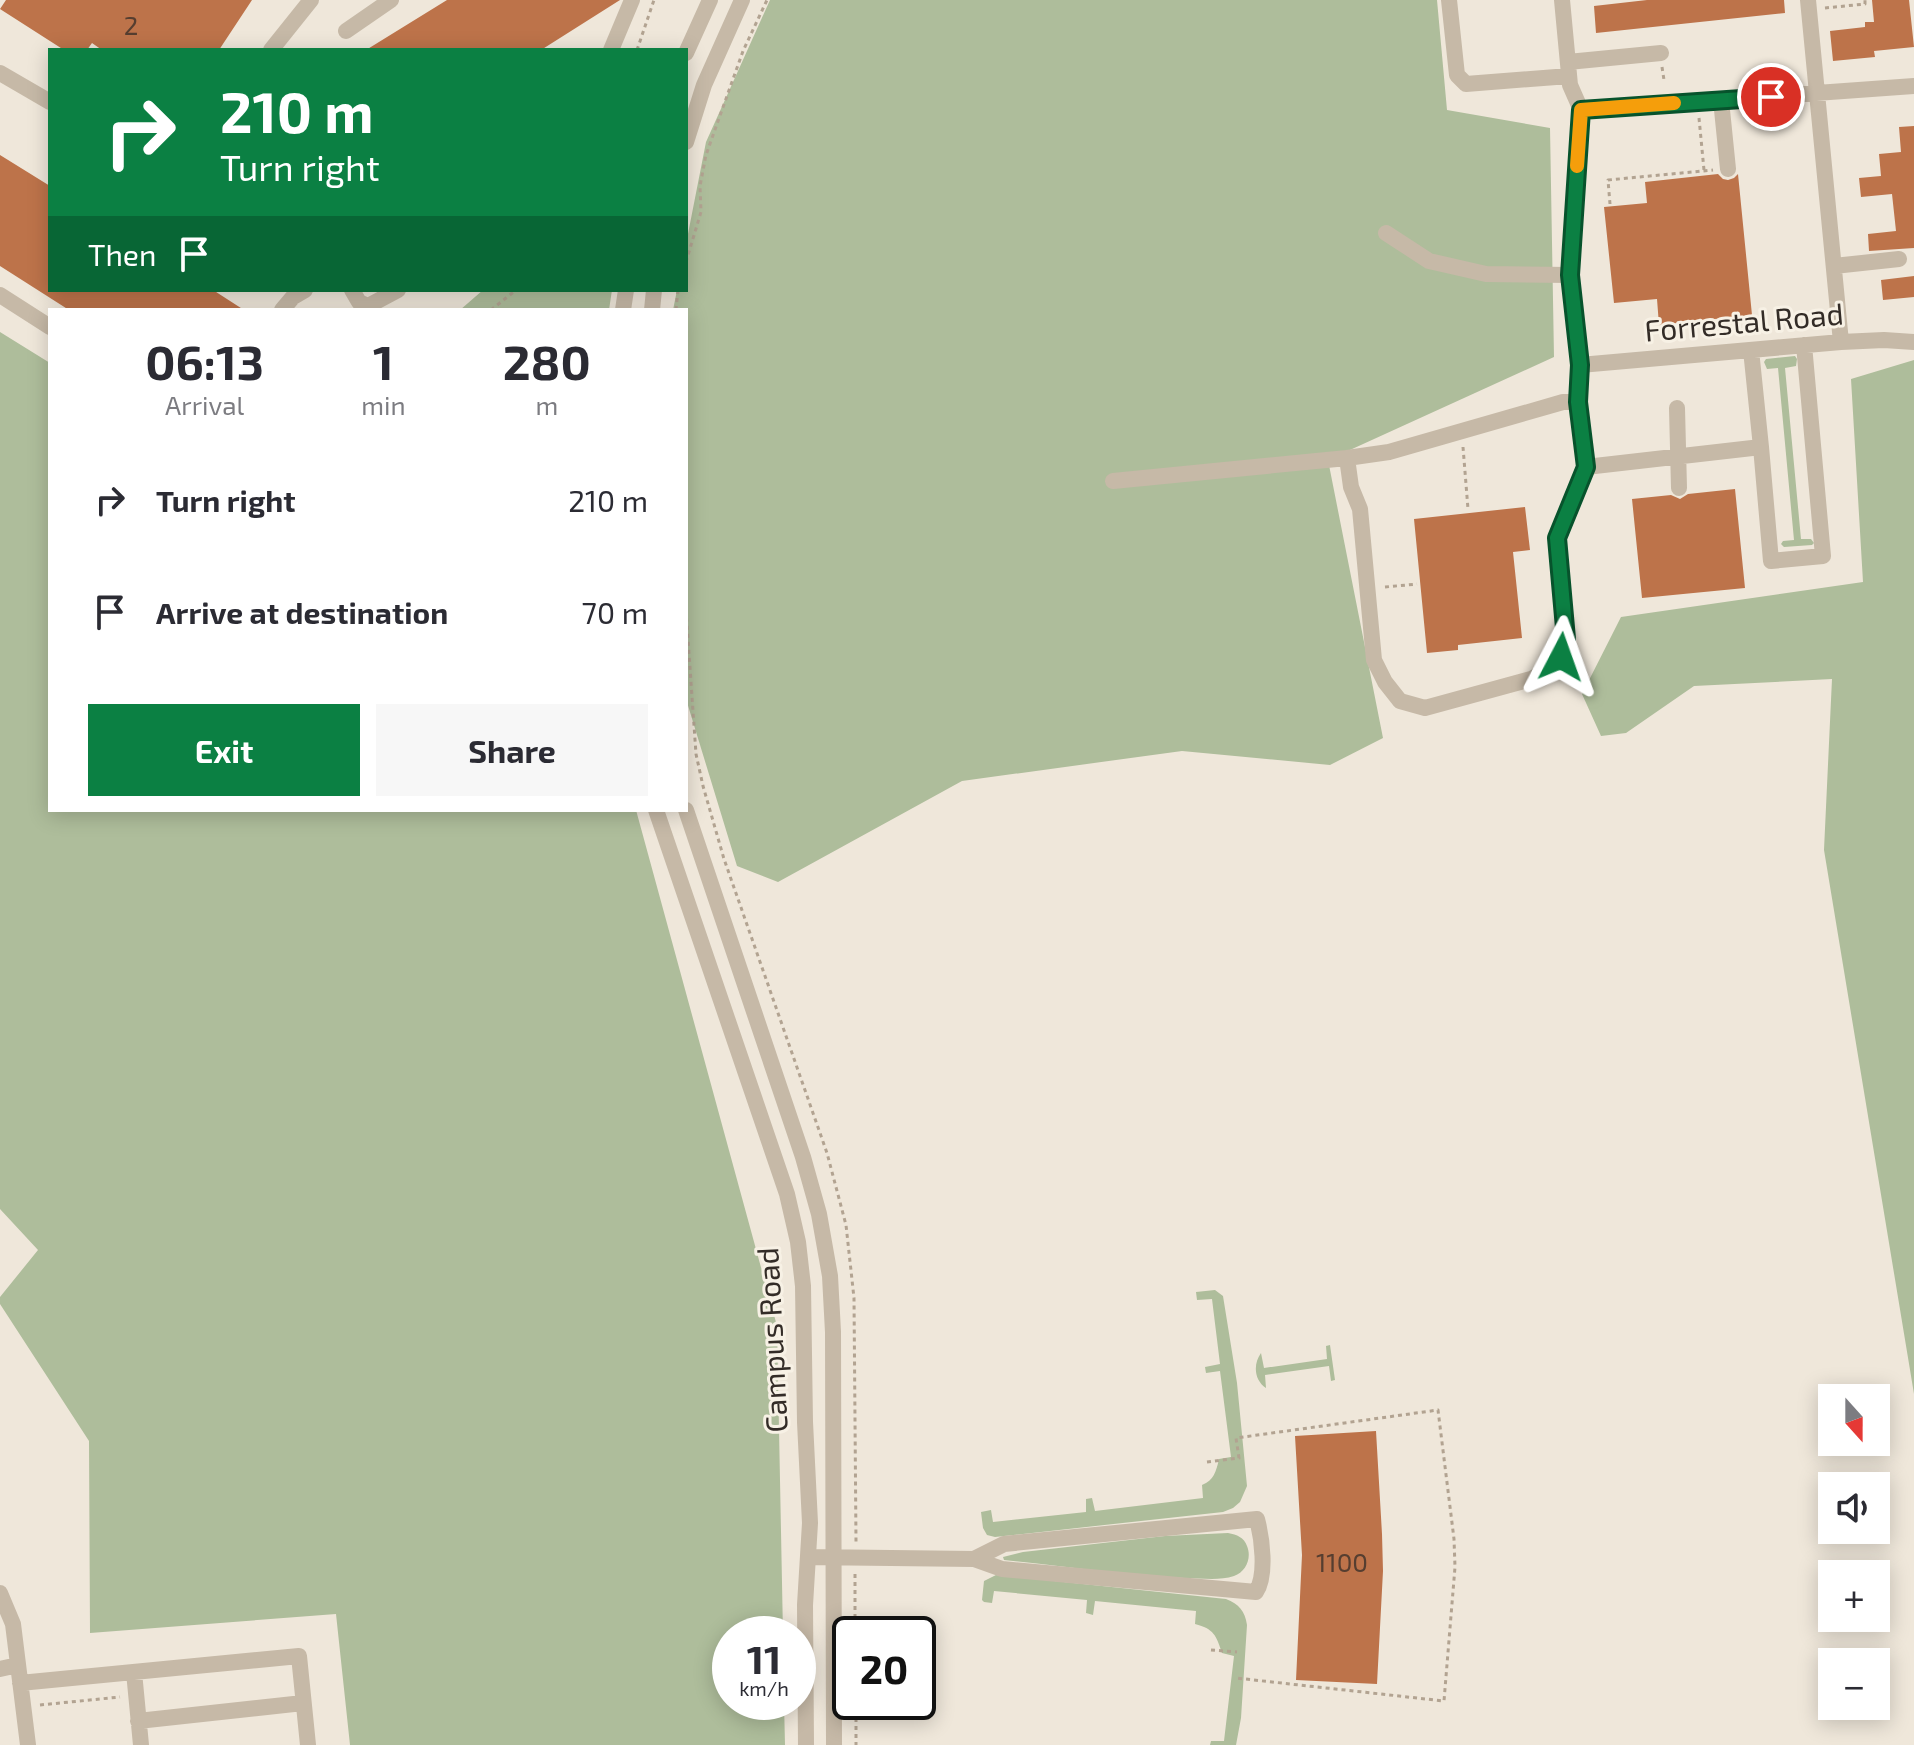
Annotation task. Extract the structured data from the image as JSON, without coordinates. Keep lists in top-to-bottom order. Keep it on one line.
{"streets":{"street":["Forrestal Road","Campus Road"]},"house_numbers":["2","1100"],"north":"bottom","page":{"turn":["210 m","Turn right"],"then":"Then","eta":["06:13","Arrival","1","min","280","m"],"list":[{"name":"Turn right","value":"210 m"},{"name":"Arrive at destination","value":"70 m"}],"buttons":["Exit","Share"],"map_buttons":["+","−"],"speed":"11 km/h","limit":"20"}}
